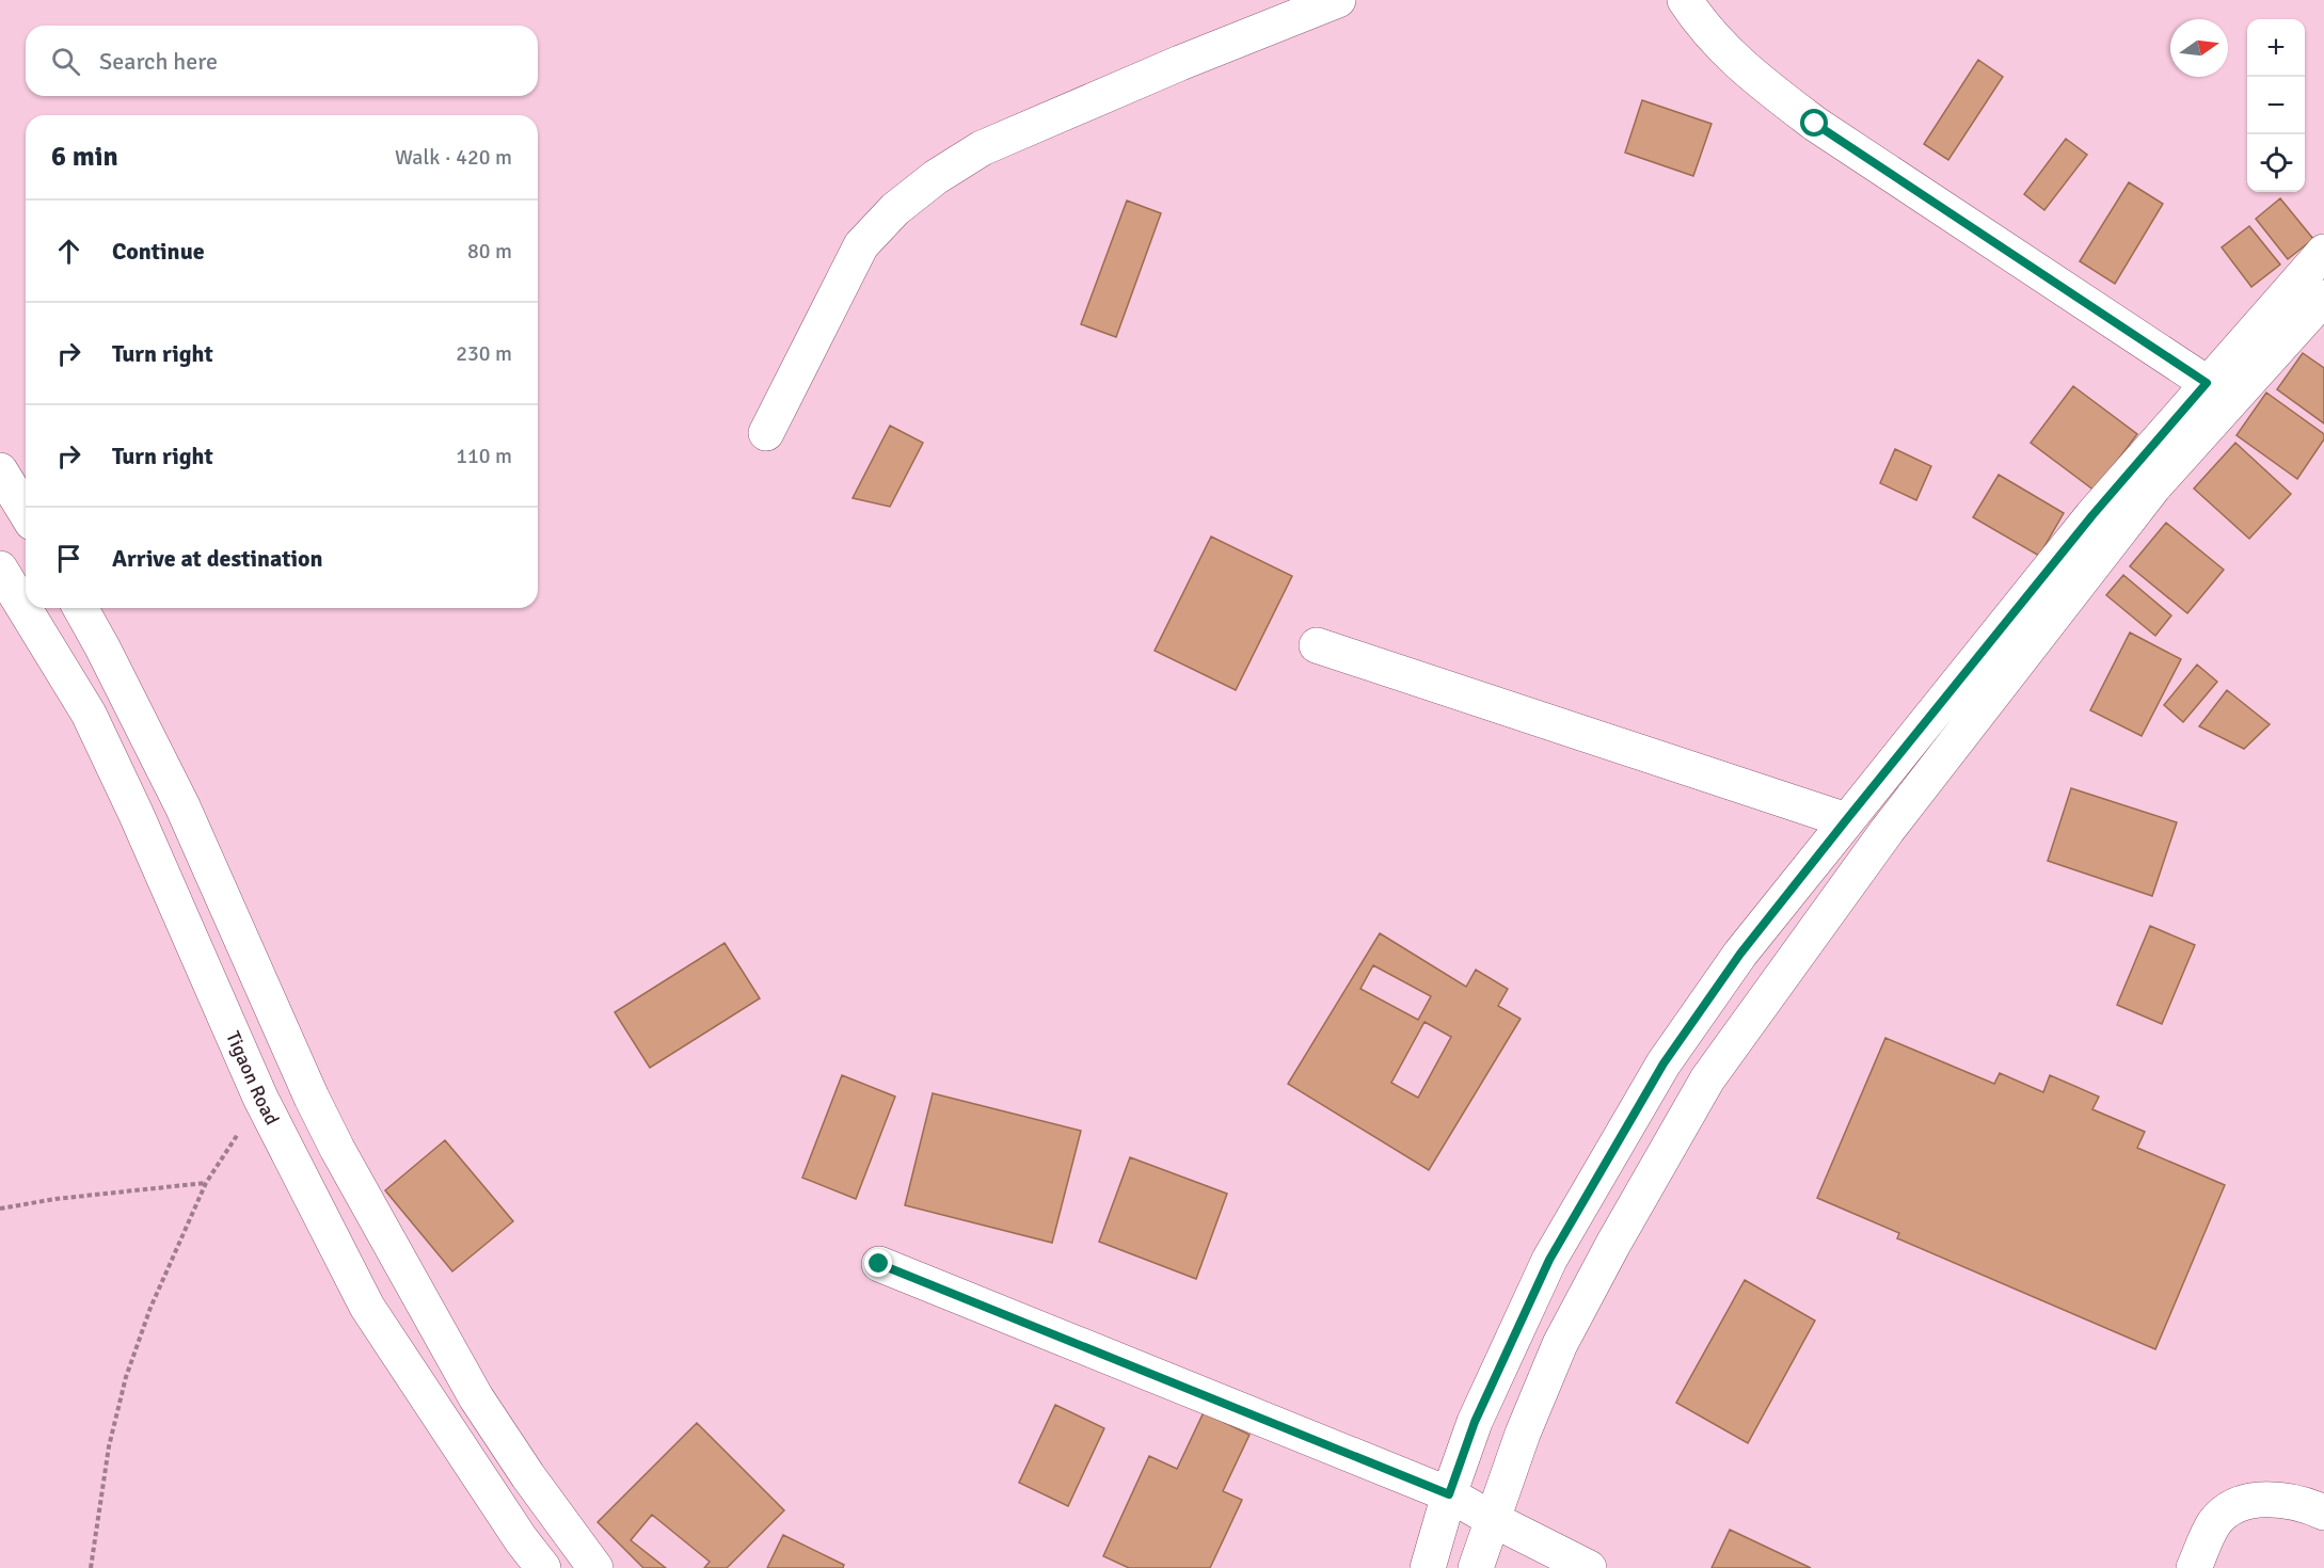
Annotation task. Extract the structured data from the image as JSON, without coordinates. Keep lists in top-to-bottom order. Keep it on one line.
{"streets":{"street":["Tigaon Road"]},"north":"right","page":{"map_buttons":["+","−"],"search":"Search here","heading":["6 min","Walk · 420 m"],"list":[["Continue","80 m"],["Turn right","230 m"],["Turn right","110 m"],"Arrive at destination"]}}
